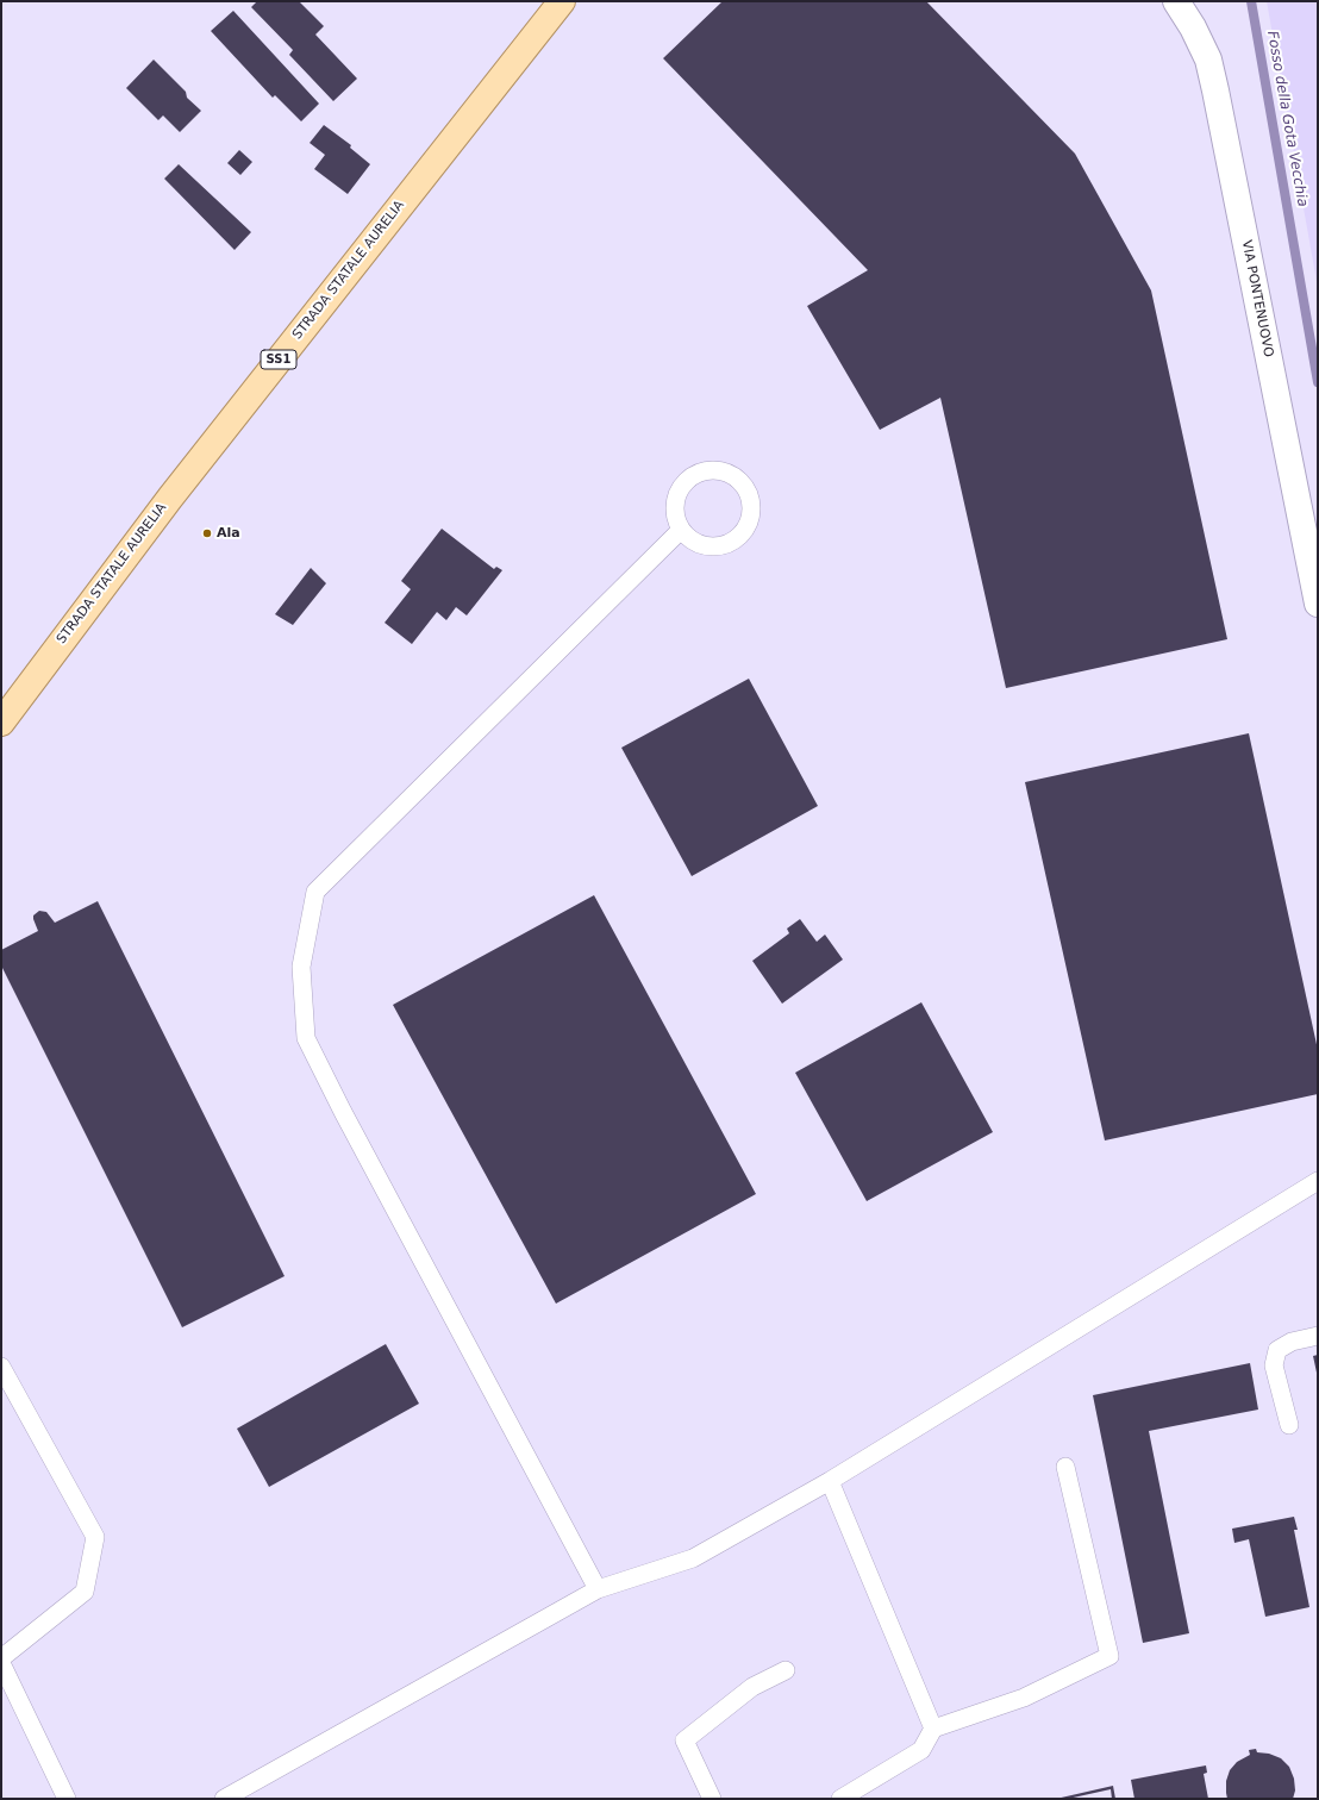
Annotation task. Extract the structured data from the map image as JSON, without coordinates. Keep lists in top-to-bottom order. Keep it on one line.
{"streets":{"main road":["STRADA STATALE AURELIA","SS1"],"street":["VIA PONTENUOVO"]},"water":["Fosso della Gota Vecchia"],"places":["Ala"]}
